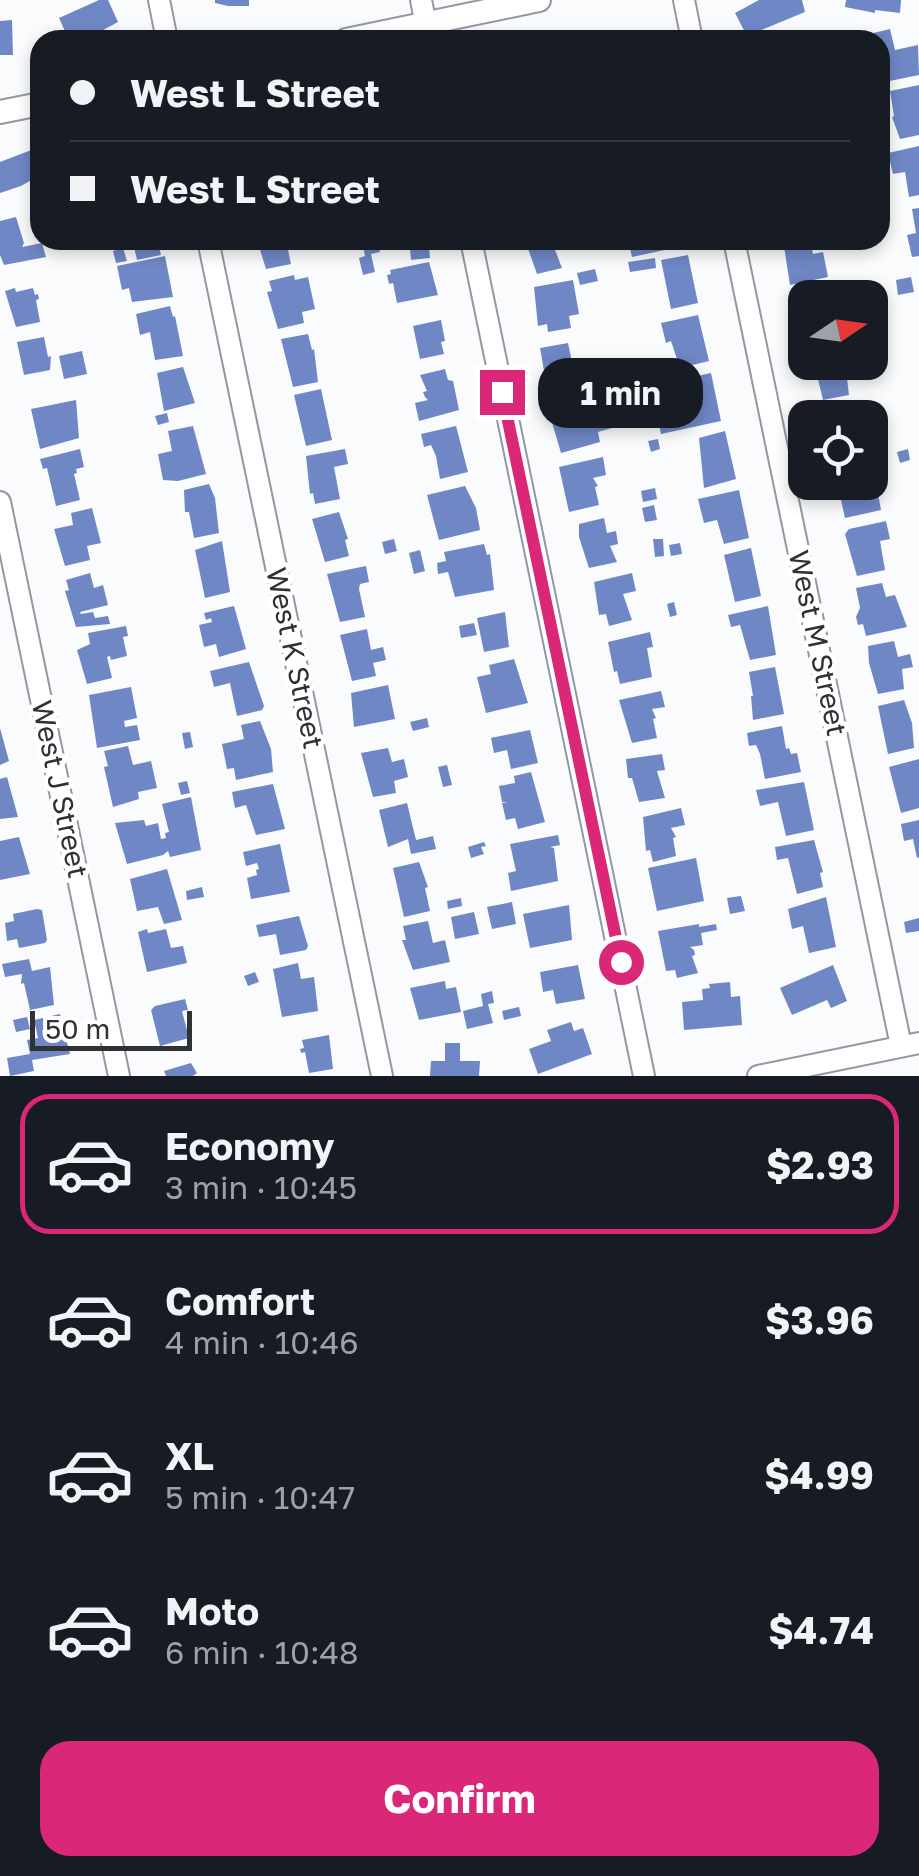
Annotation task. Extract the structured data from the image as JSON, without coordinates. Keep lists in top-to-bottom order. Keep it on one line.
{"streets":{"street":["West M Street","West K Street","West J Street"]},"scale_bar":"50 m","north":"right","page":{"banner":["West L Street","West L Street"],"bubble":"1 min","scale":"50 m","list":[{"name":"Economy","note":"3 min · 10:45","value":"$2.93"},{"name":"Comfort","note":"4 min · 10:46","value":"$3.96"},{"name":"XL","note":"5 min · 10:47","value":"$4.99"},{"name":"Moto","note":"6 min · 10:48","value":"$4.74"}],"buttons":"Confirm"}}
